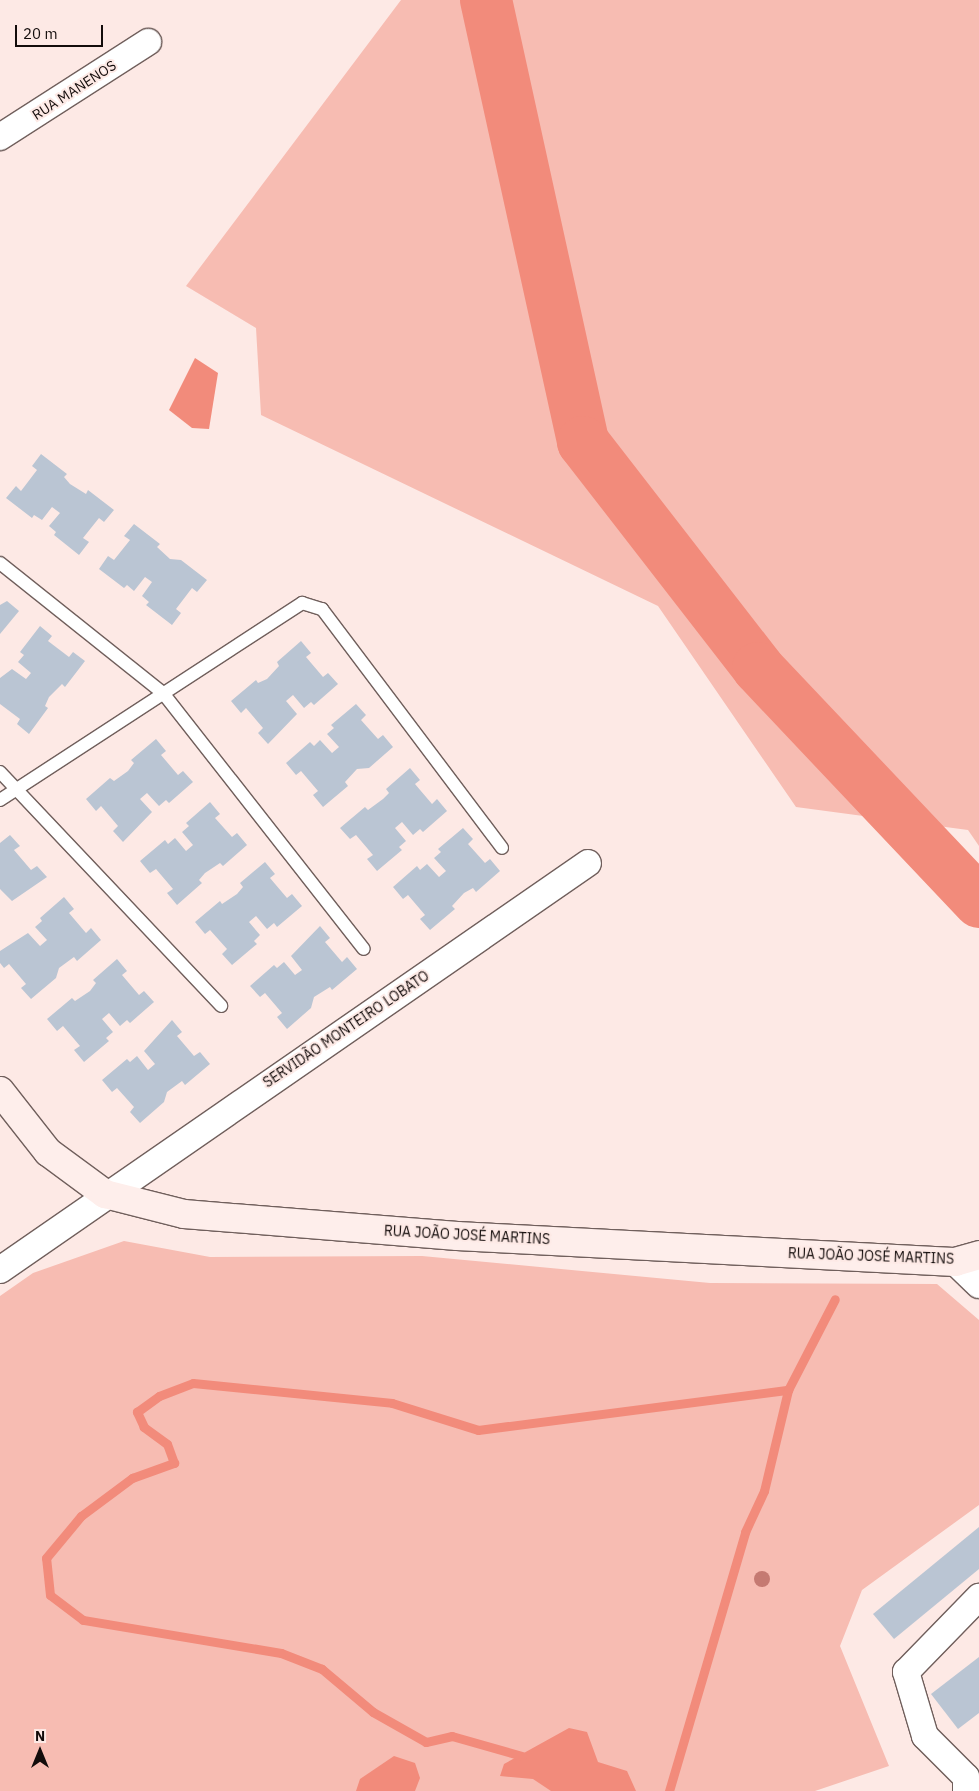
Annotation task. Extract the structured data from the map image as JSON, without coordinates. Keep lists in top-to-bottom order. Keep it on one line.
{"streets":{"main road":["RUA JOÃO JOSÉ MARTINS"],"street":["RUA MANENOS","SERVIDÃO MONTEIRO LOBATO"]},"crossings":[["SERVIDÃO MONTEIRO LOBATO","RUA JOÃO JOSÉ MARTINS"]],"scale_bar":"20 m","north":"top"}
